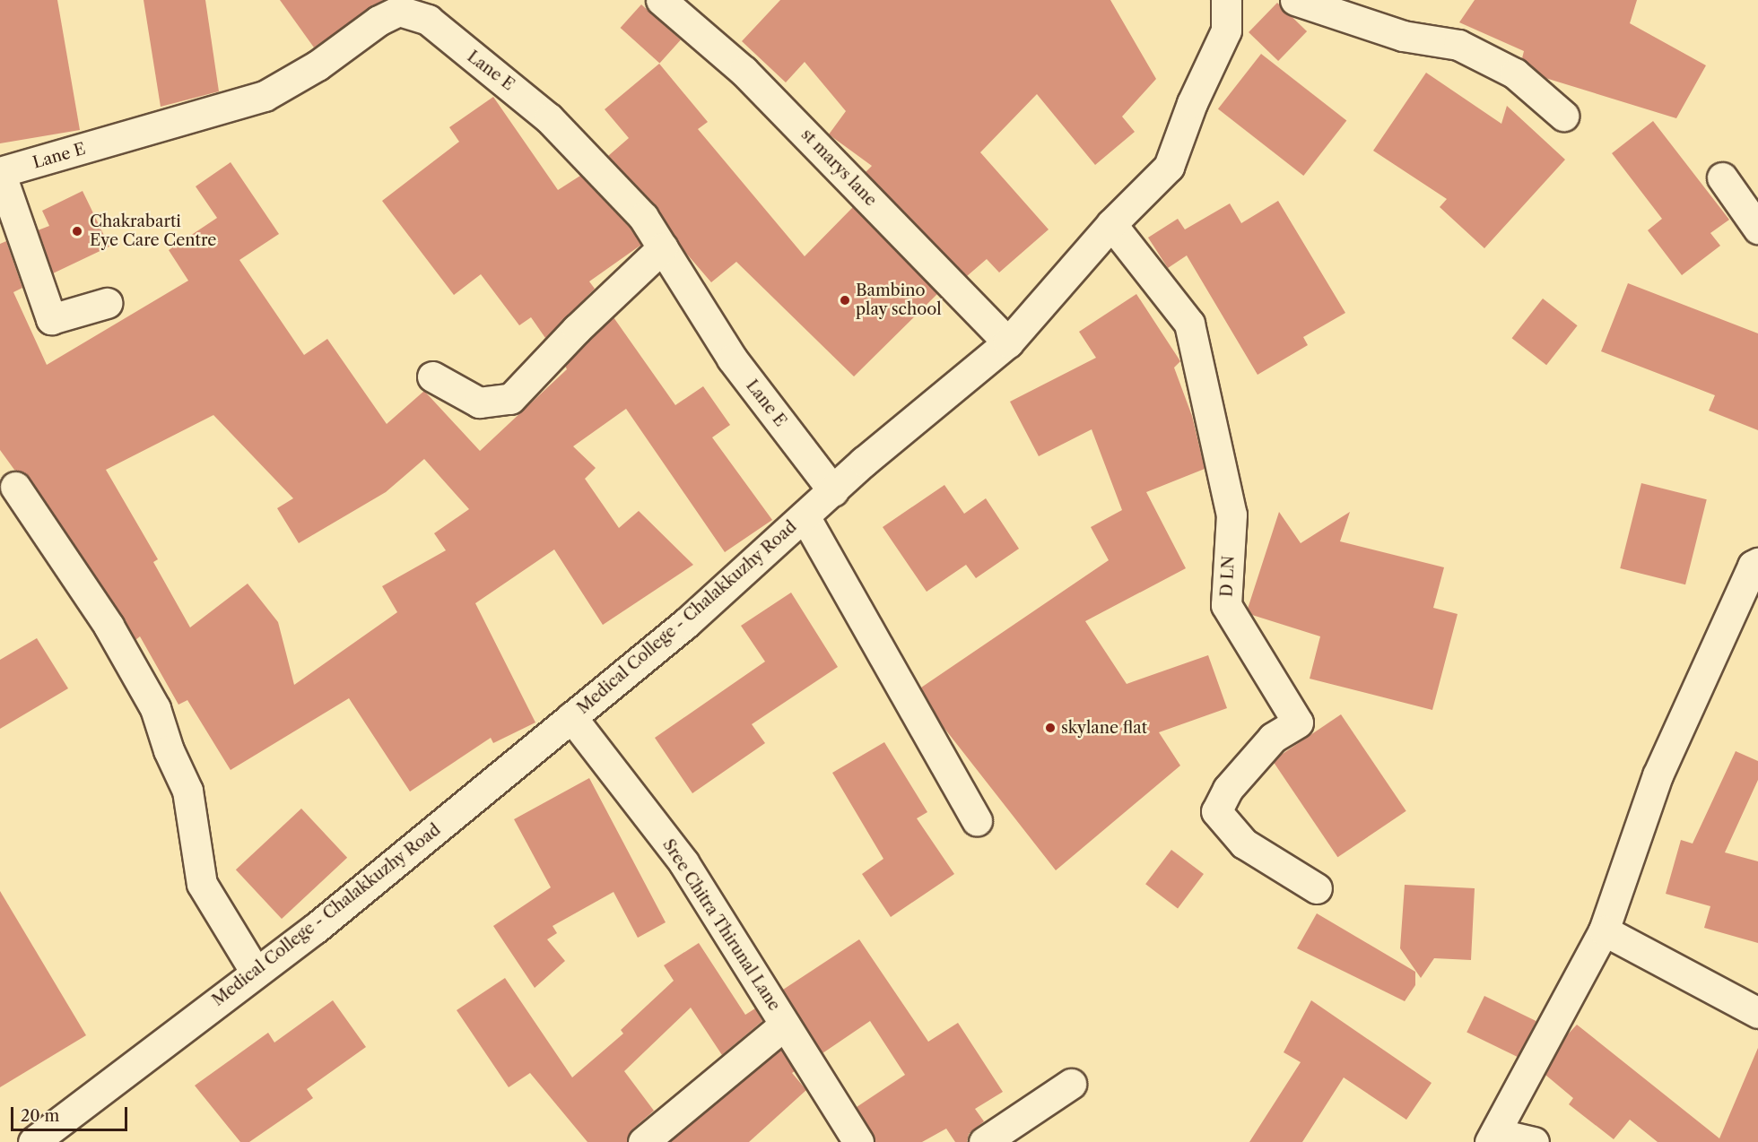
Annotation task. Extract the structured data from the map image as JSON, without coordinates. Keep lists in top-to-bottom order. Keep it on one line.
{"streets":{"street":["Lane E","st marys lane","D LN","Medical College - Chalakkuzhy Road","Sree Chitra Thirunal Lane"]},"crossings":[["Lane E","Medical College - Chalakkuzhy Road"],["st marys lane","Medical College - Chalakkuzhy Road"],["D LN","Medical College - Chalakkuzhy Road"],["Medical College - Chalakkuzhy Road","Sree Chitra Thirunal Lane"]],"places":["Chakrabarti Eye Care Centre","Bambino play school","skylane flat"],"scale_bar":"20 m"}
